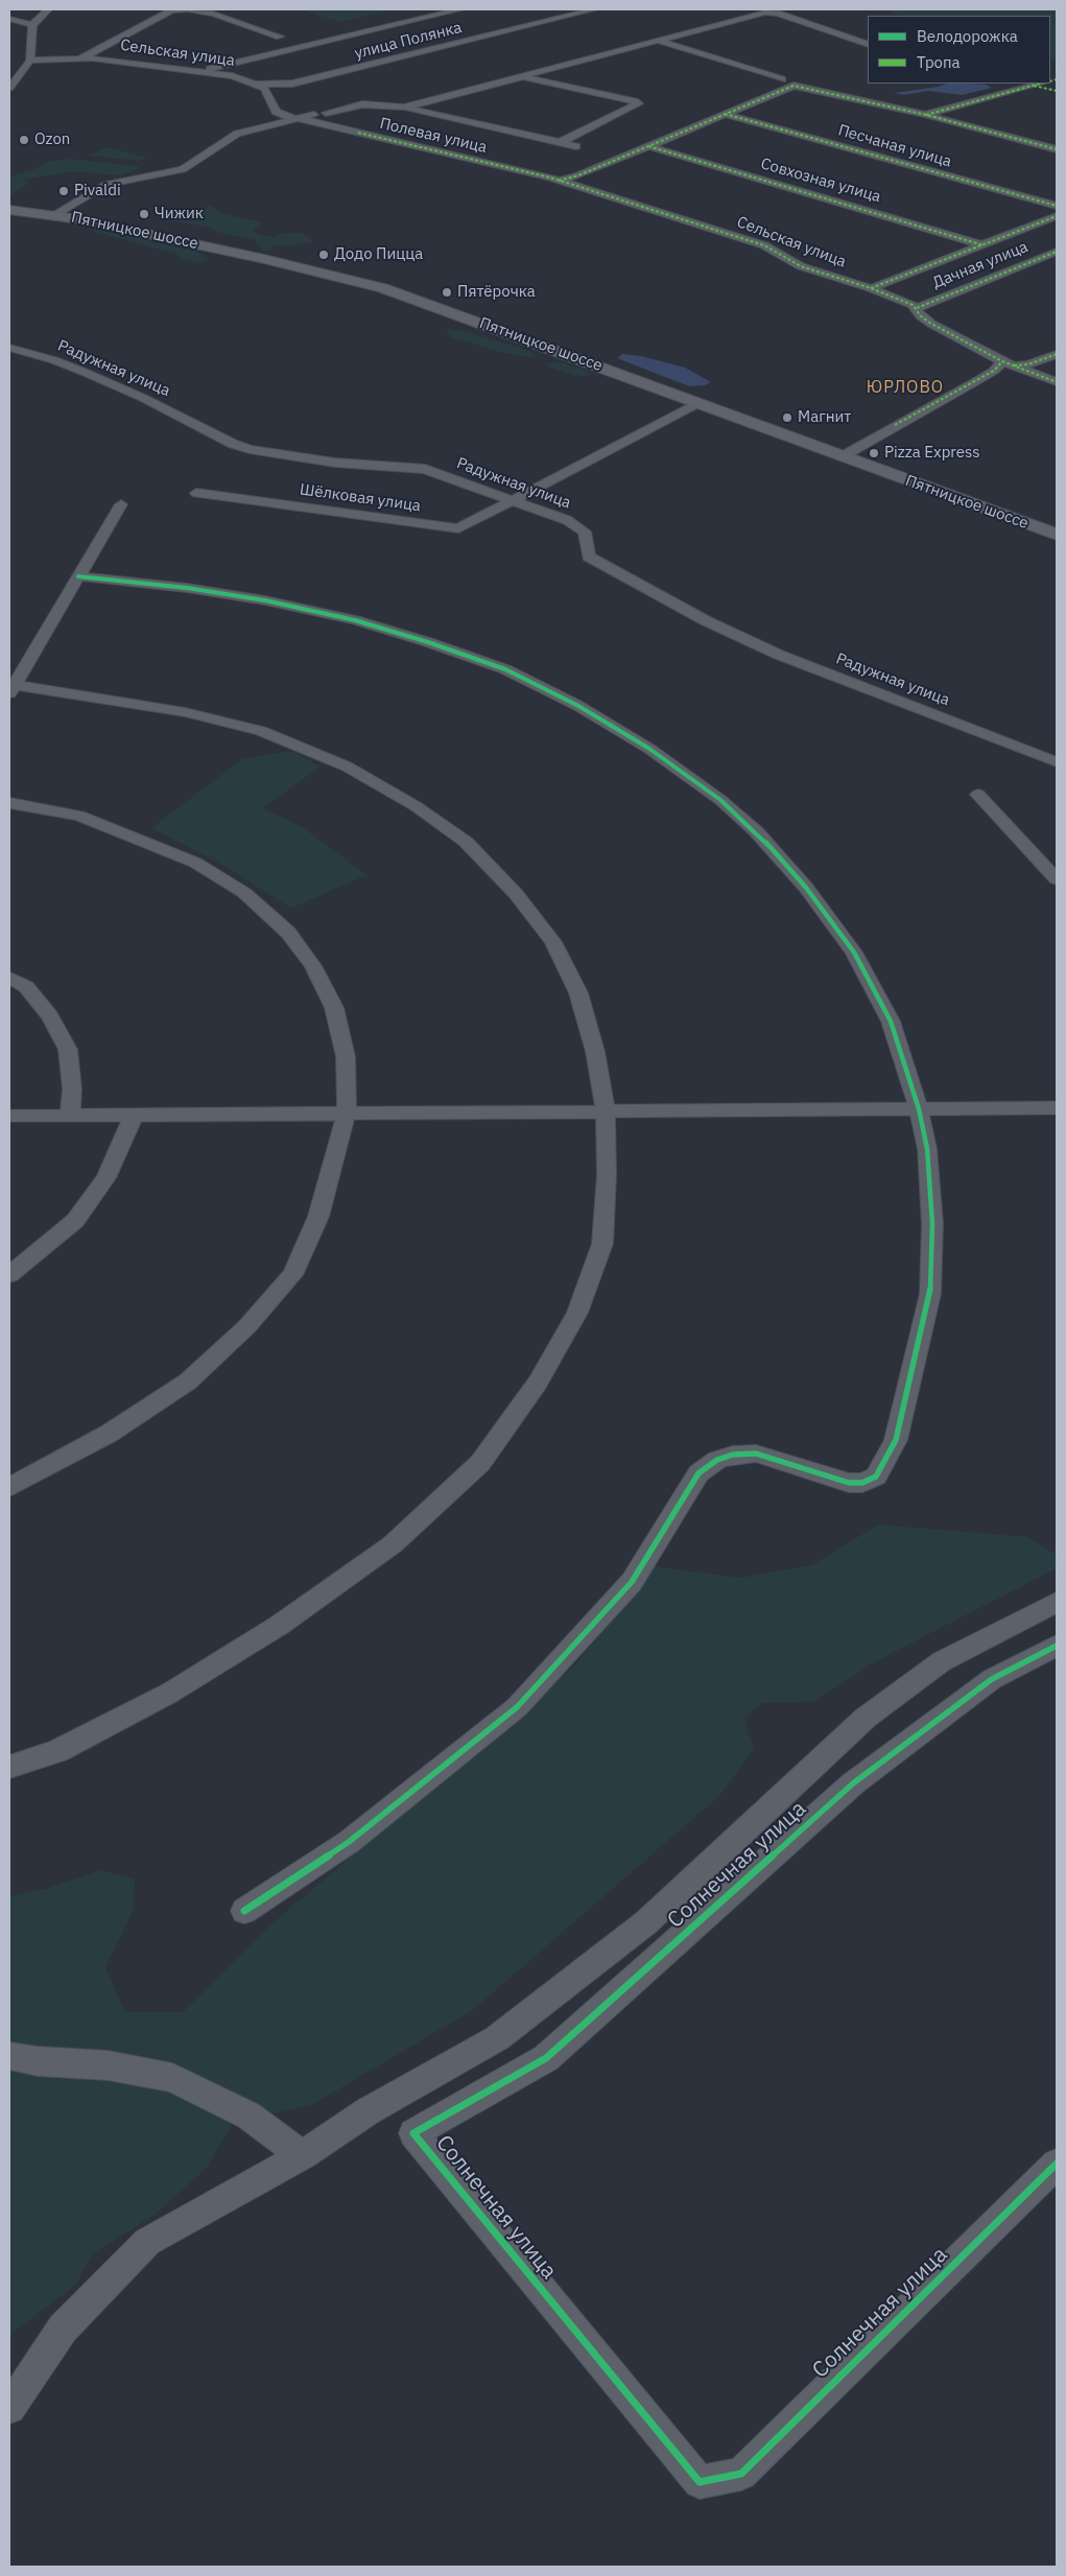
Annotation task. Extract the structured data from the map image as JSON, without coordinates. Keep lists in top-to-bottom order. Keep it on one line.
{"streets":{"main road":["Пятницкое шоссе"],"street":["улица Полянка","Сельская улица","Полевая улица","Песчаная улица","Совхозная улица","Дачная улица","Радужная улица","Шёлковая улица","Солнечная улица"]},"crossings":[["улица Полянка","Сельская улица"],["Сельская улица","Полевая улица"],["Сельская улица","Дачная улица"],["Полевая улица","Пятницкое шоссе"],["Пятницкое шоссе","Шёлковая улица"],["Радужная улица","Шёлковая улица"]],"districts":["ЮРЛОВО"],"places":["Ozon","Pivaldi","Чижик","Додо Пицца","Пятёрочка","Магнит","Pizza Express"],"legend":["Велодорожка","Тропа"]}
